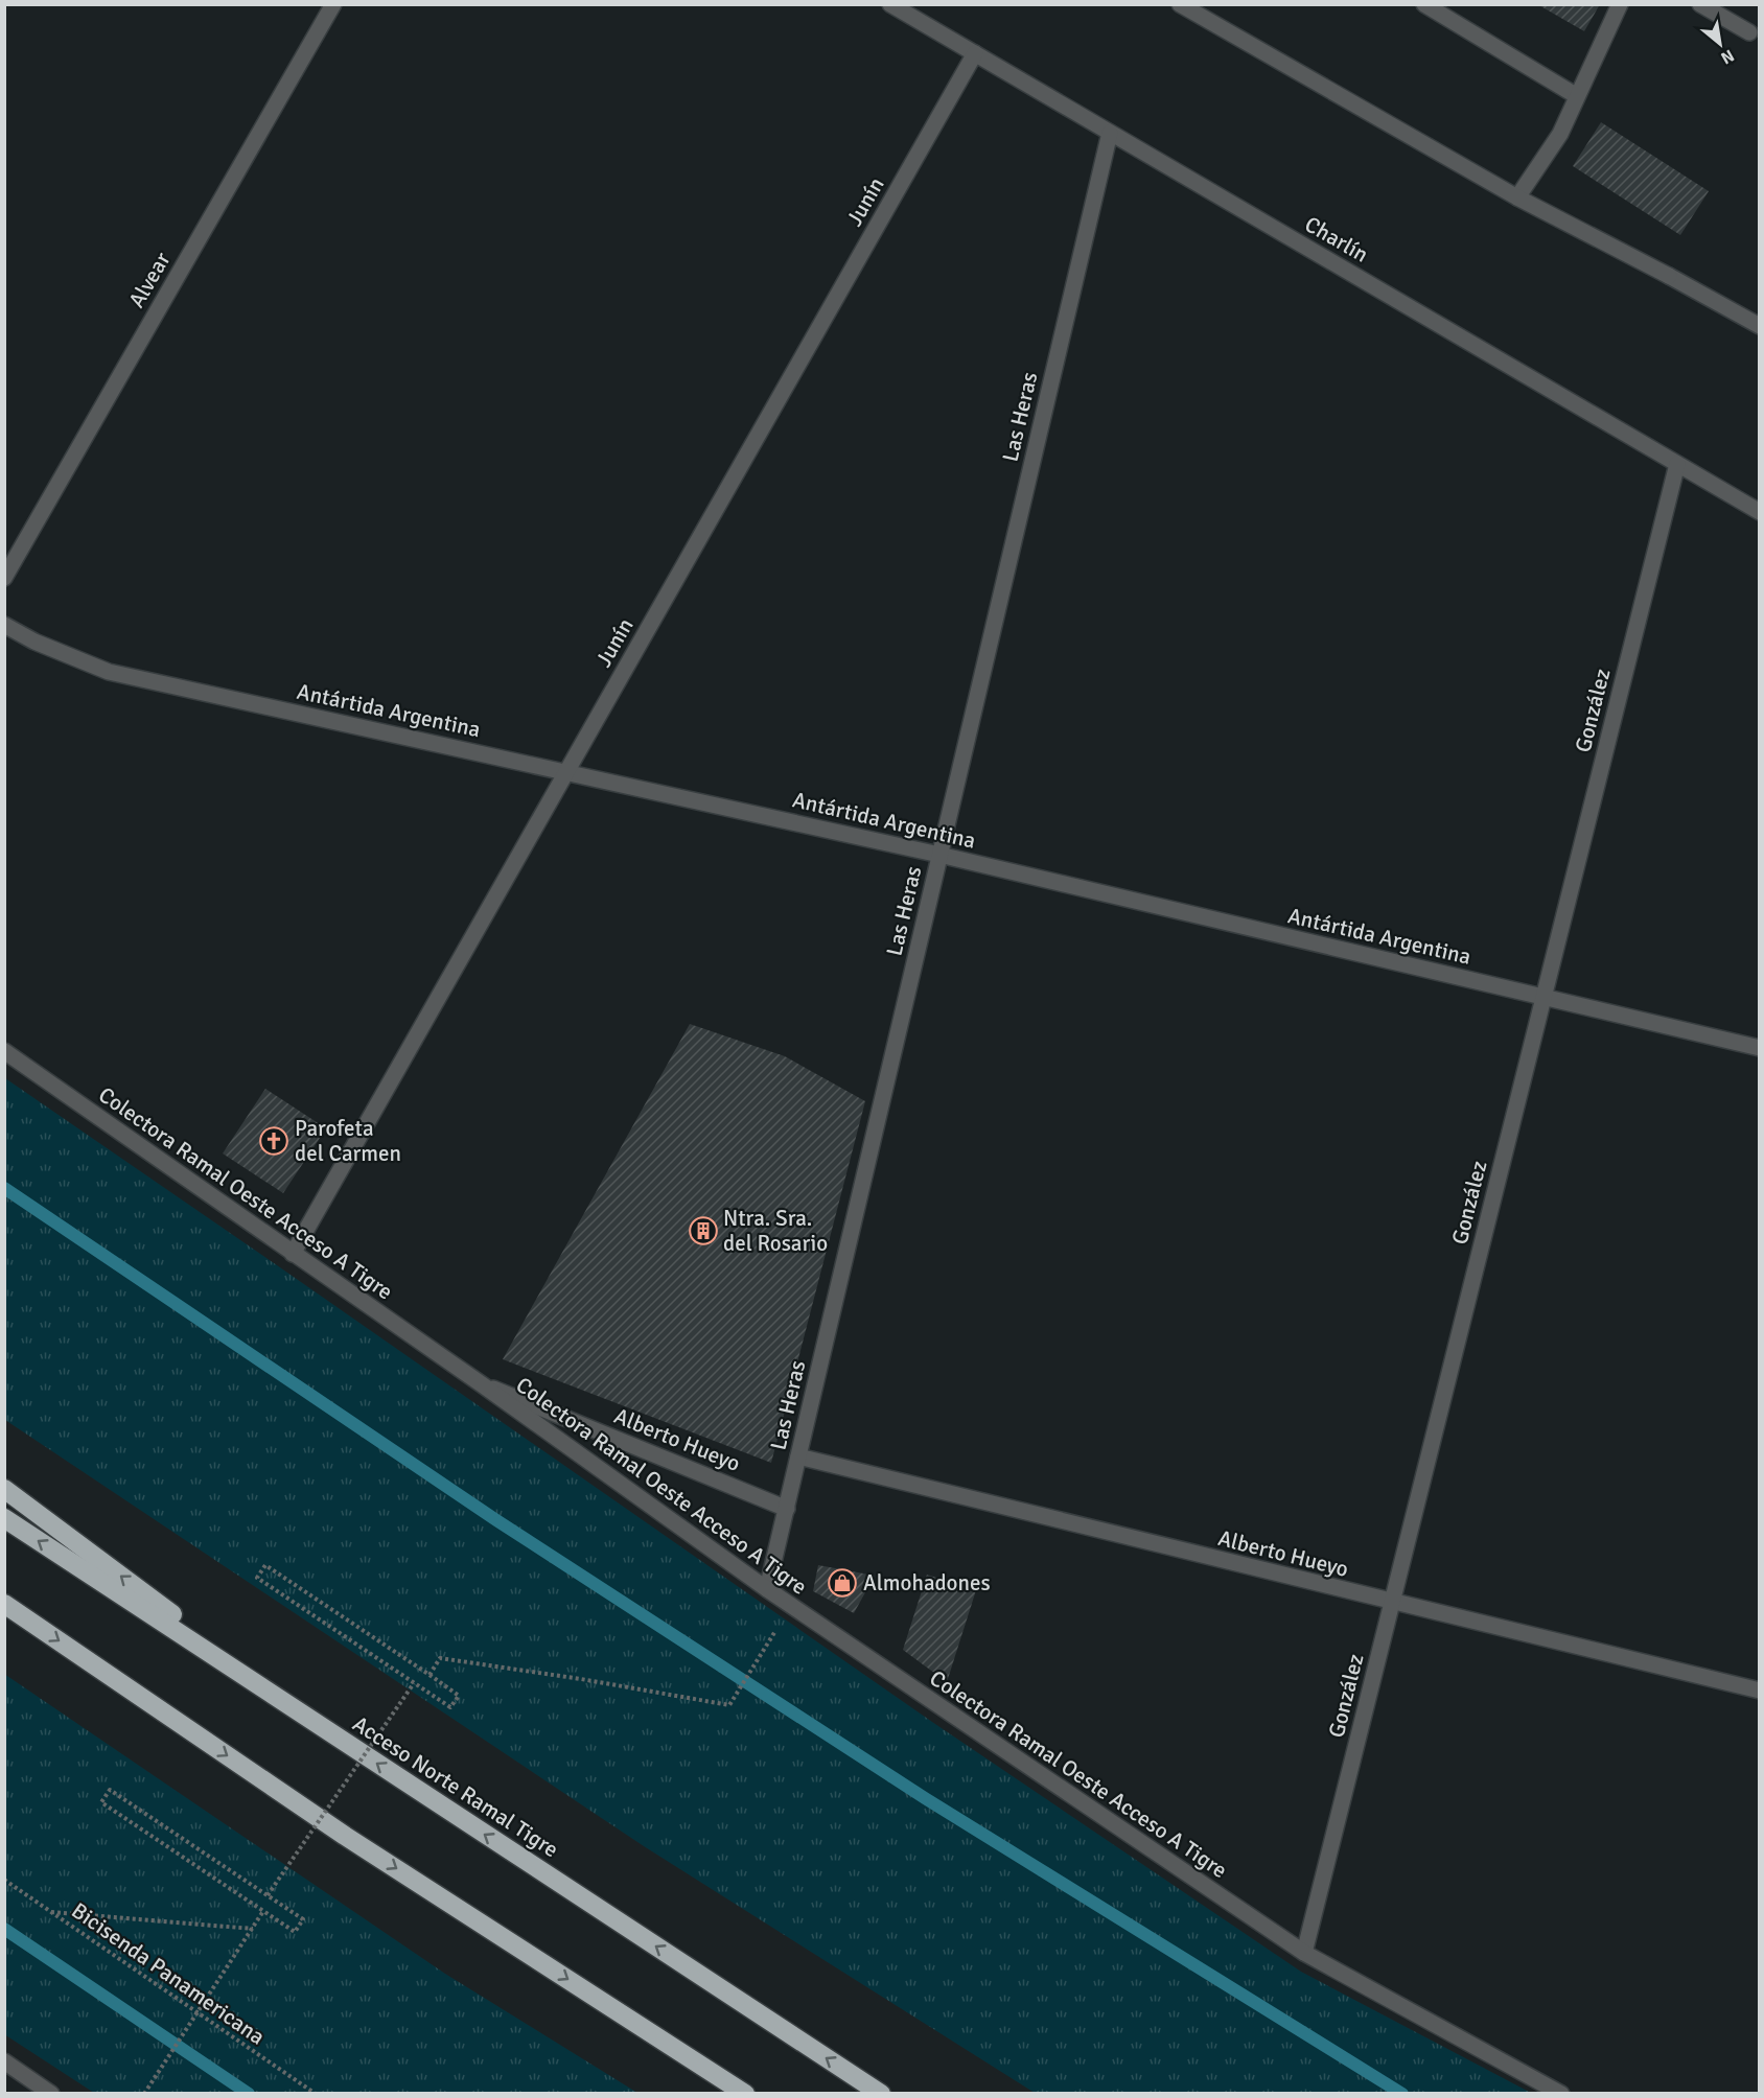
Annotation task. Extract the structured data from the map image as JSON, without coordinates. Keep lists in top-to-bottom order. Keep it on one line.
{"streets":{"highway":["Acceso Norte Ramal Tigre"],"street":["Junín","Charlín","Alvear","Las Heras","Antártida Argentina","González","Colectora Ramal Oeste Acceso A Tigre","Alberto Hueyo"],"path":["Bicisenda Panamericana"]},"crossings":[["Junín","Charlín"],["Junín","Antártida Argentina"],["Junín","Colectora Ramal Oeste Acceso A Tigre"],["Charlín","Las Heras"],["Charlín","González"],["Las Heras","Antártida Argentina"],["Las Heras","Colectora Ramal Oeste Acceso A Tigre"],["Las Heras","Alberto Hueyo"],["Antártida Argentina","González"],["González","Colectora Ramal Oeste Acceso A Tigre"],["González","Alberto Hueyo"],["Colectora Ramal Oeste Acceso A Tigre","Alberto Hueyo"]],"places":{"church":["Parofeta del Carmen"],"building":["Ntra. Sra. del Rosario"],"shop":["Almohadones"]},"north":"bottom right"}
